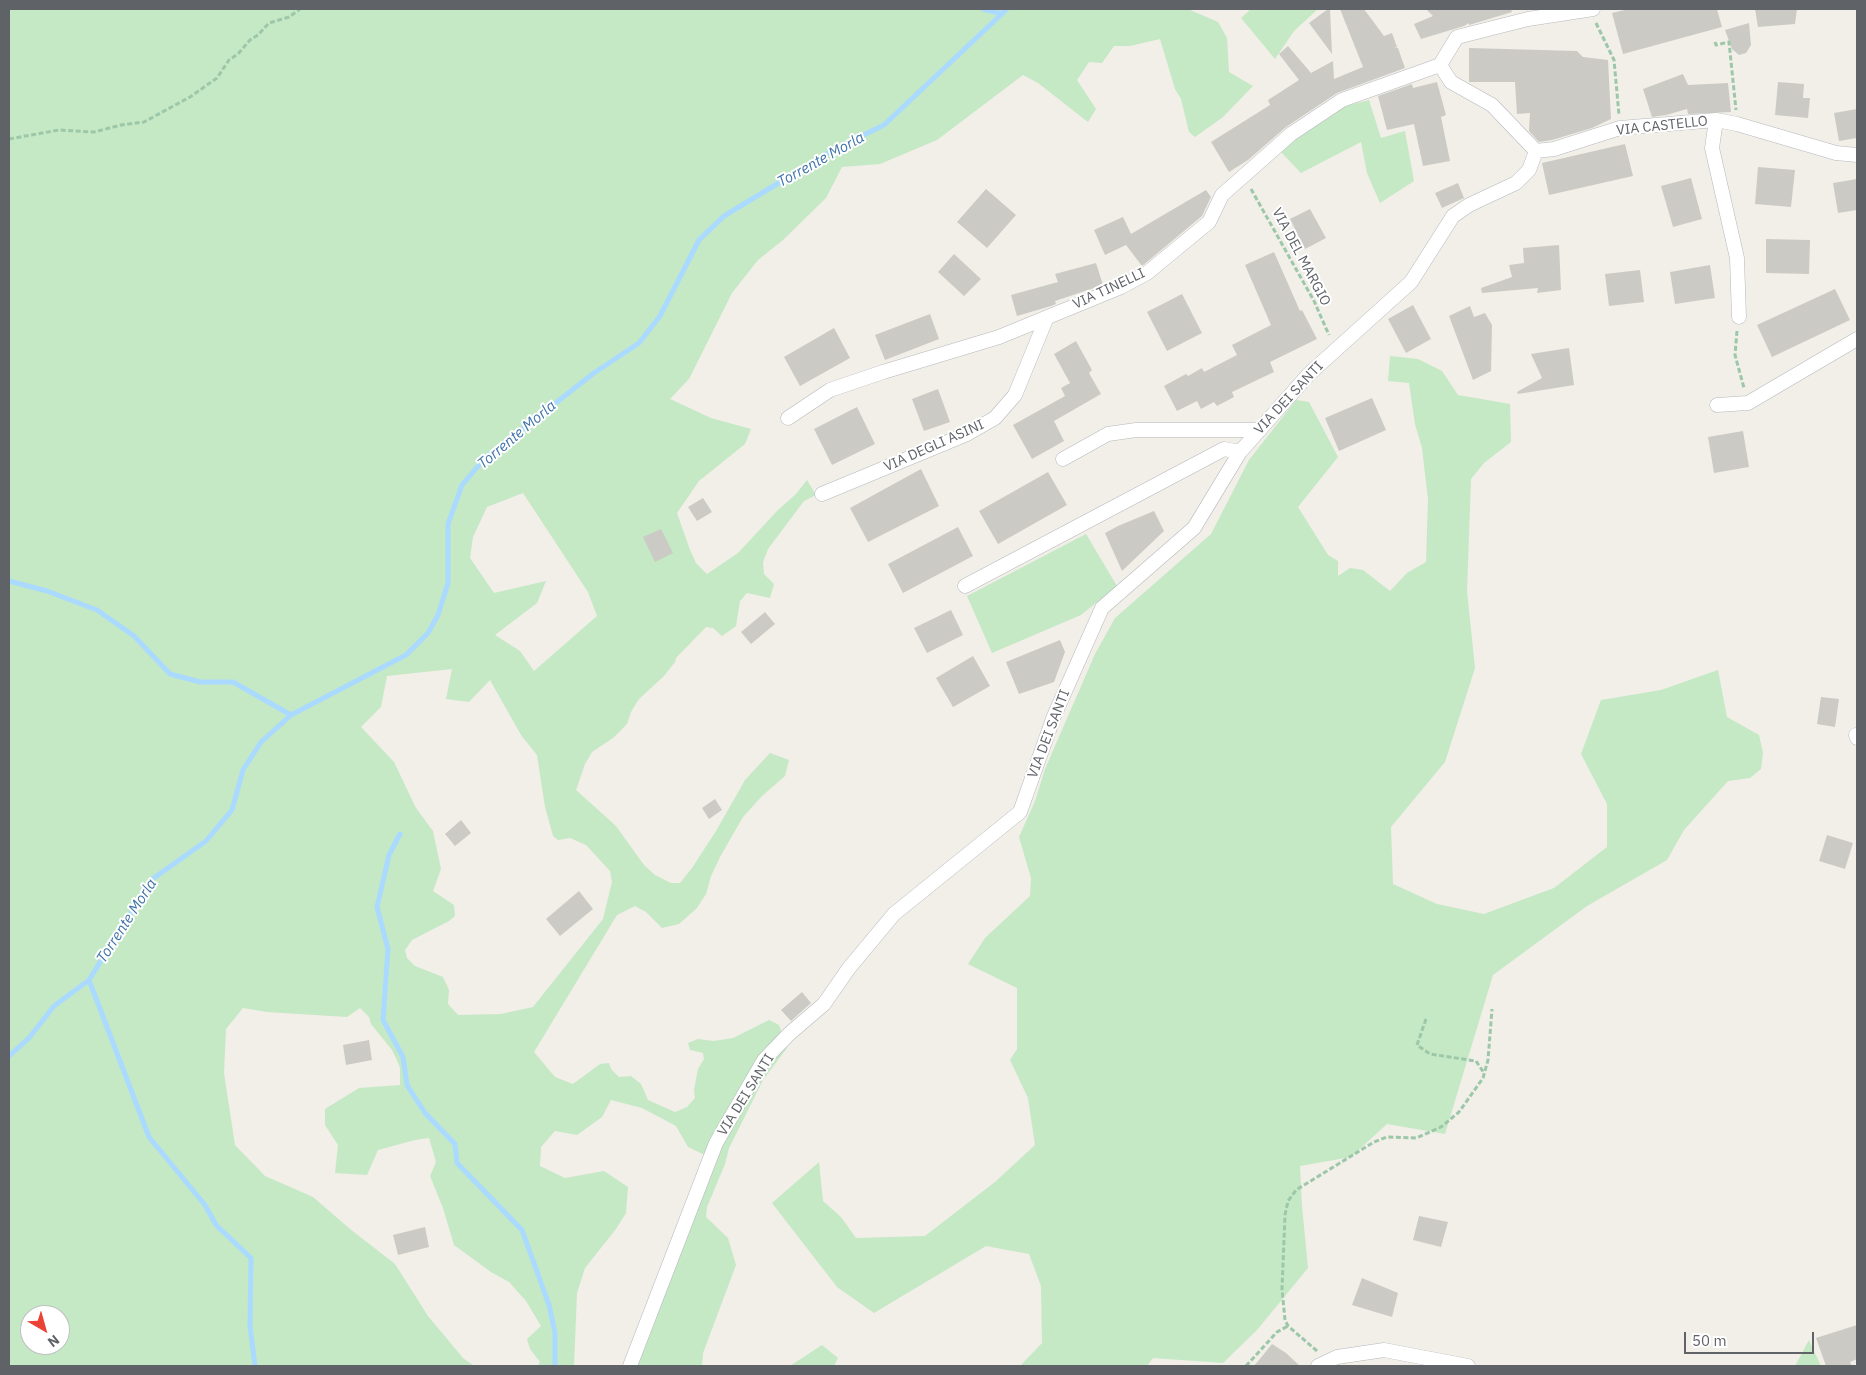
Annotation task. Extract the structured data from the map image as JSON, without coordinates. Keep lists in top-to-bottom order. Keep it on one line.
{"streets":{"street":["VIA CASTELLO","VIA TINELLI","VIA DEI SANTI","VIA DEGLI ASINI"],"path":["VIA DEL MARGIO"]},"crossings":[["VIA CASTELLO","VIA DEI SANTI"],["VIA DEL MARGIO","VIA TINELLI"],["VIA DEL MARGIO","VIA DEI SANTI"],["VIA TINELLI","VIA DEGLI ASINI"]],"water":["Torrente Morla"],"scale_bar":"50 m","north":"bottom right"}
